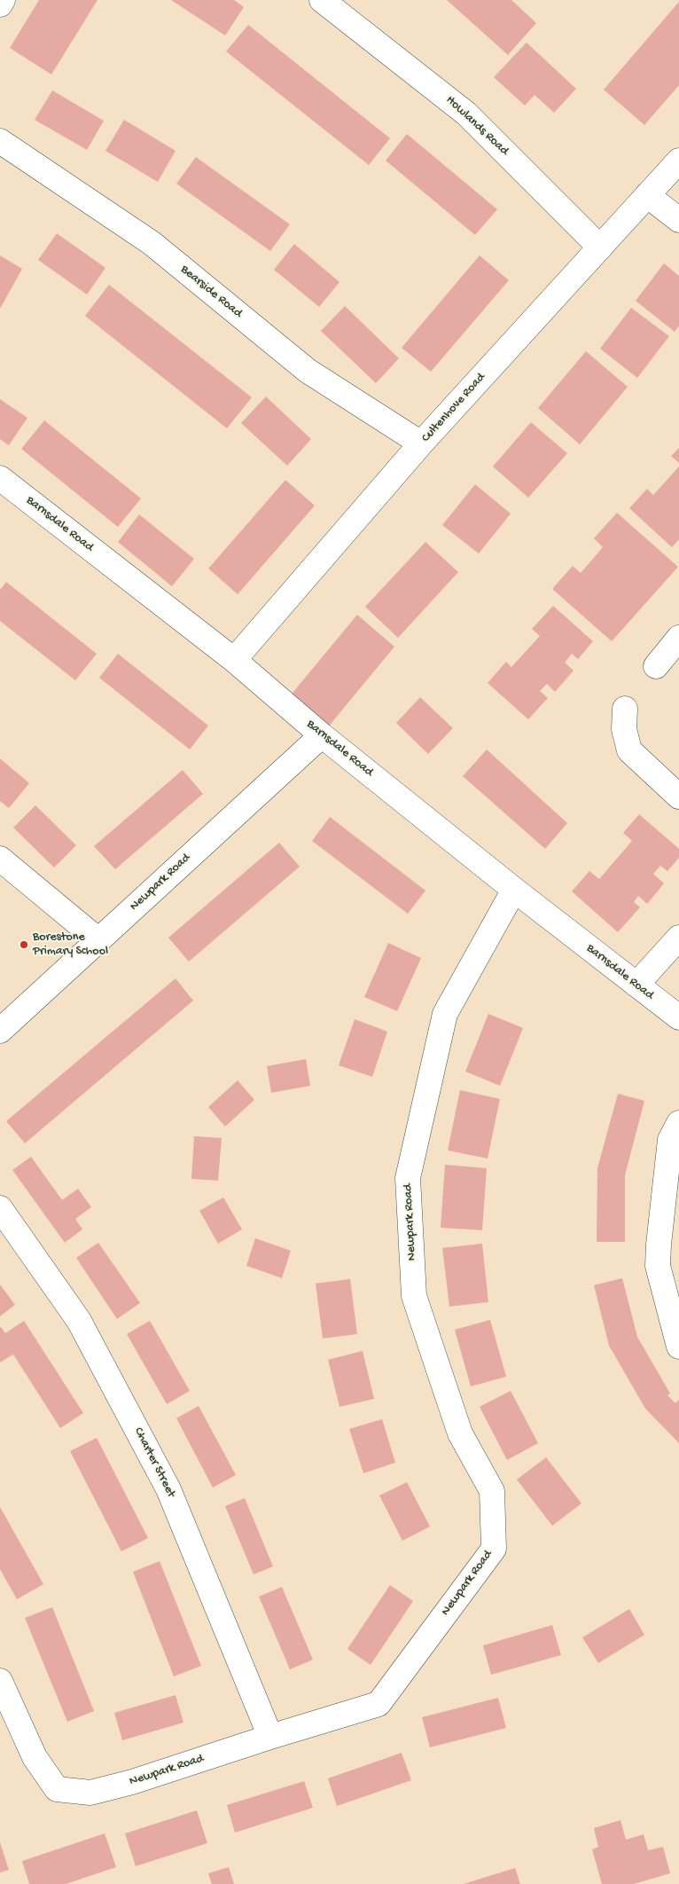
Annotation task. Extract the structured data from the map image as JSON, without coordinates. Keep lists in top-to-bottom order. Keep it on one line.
{"streets":{"street":["Howlands Road","Bearside Road","Cultenhove Road","Barnsdale Road","Newpark Road","Charter Street"]},"crossings":[["Howlands Road","Cultenhove Road"],["Bearside Road","Cultenhove Road"],["Cultenhove Road","Barnsdale Road"],["Barnsdale Road","Newpark Road"],["Newpark Road","Charter Street"]],"places":["Borestone Primary School"]}
